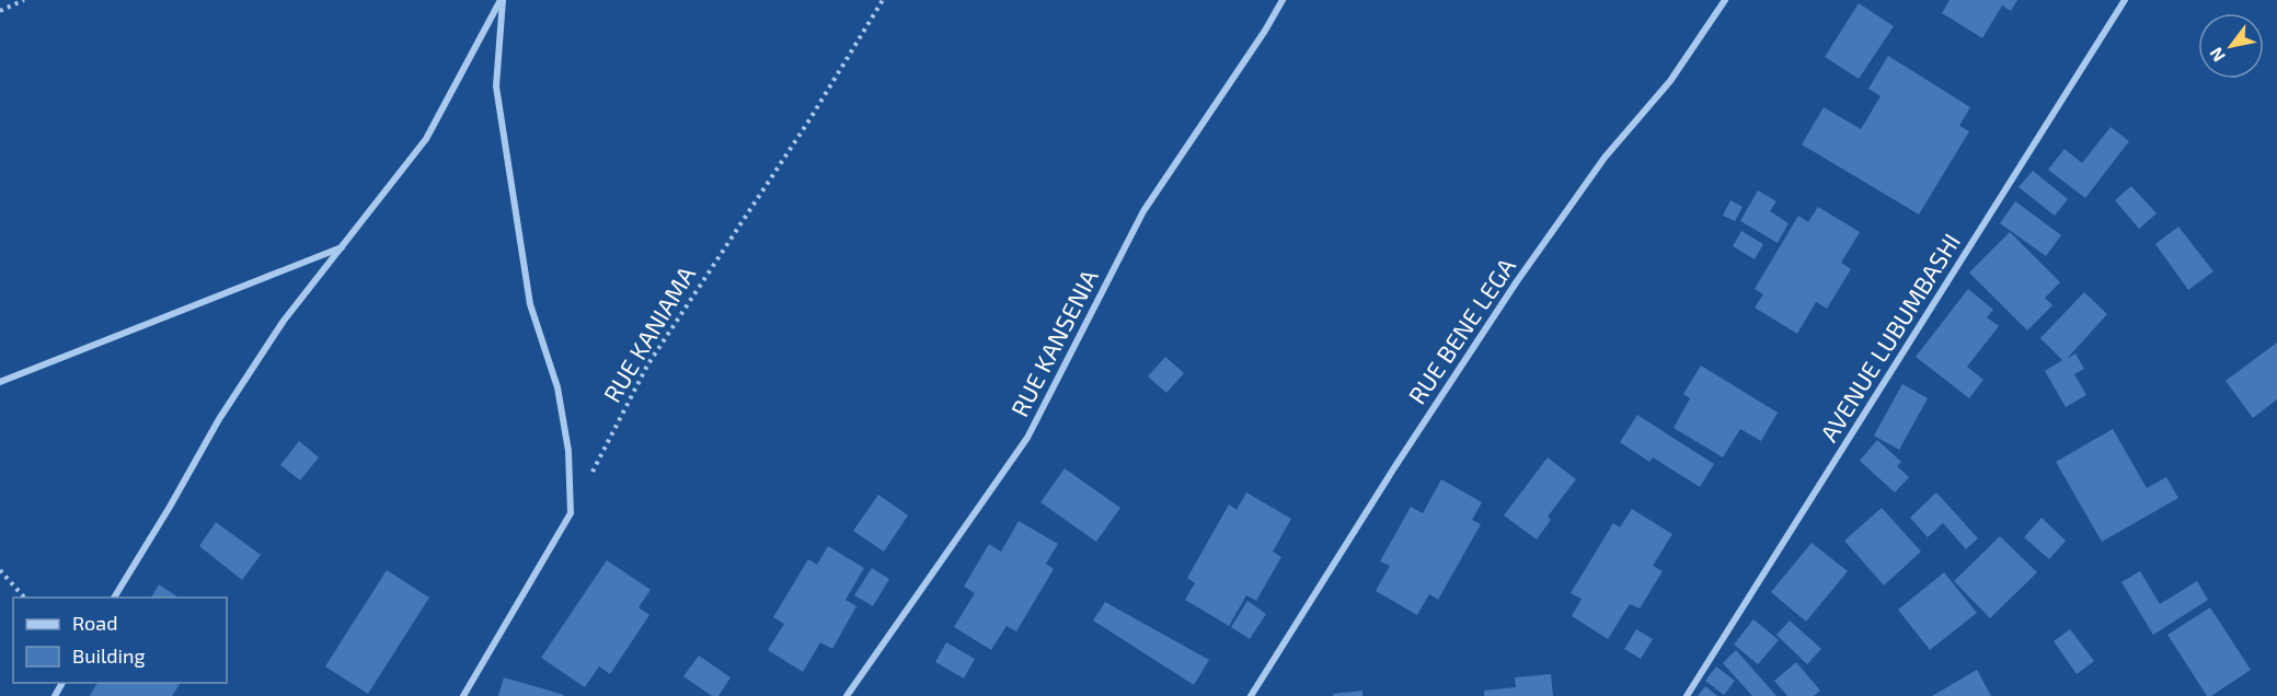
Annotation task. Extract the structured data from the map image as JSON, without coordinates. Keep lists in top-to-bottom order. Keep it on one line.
{"streets":{"street":["RUE BENE LEGA","AVENUE LUBUMBASHI","RUE KANSENIA"],"path":["RUE KANIAMA"]},"legend":["Road","Building"],"north":"bottom left"}
